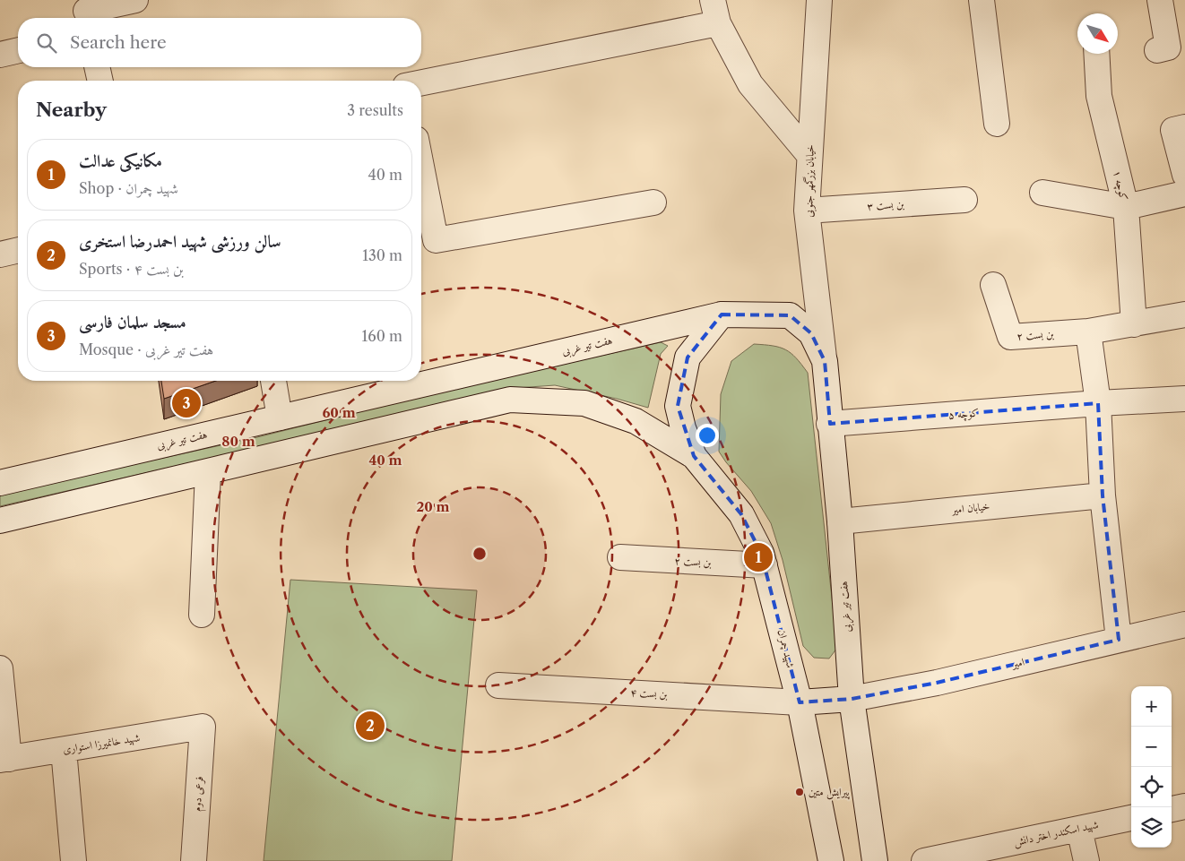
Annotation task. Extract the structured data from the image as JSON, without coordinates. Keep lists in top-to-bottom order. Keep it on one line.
{"streets":{"street":["خیابان بزرگمهر جنوبی","کوچه ۱","بن بست ۳","بن بست ۲","هفت تیر غربی","کوچه ۵","خیابان امیر","شهید چمران","امیر","بن بست ۴","شهید خانمیرزا استواری","فرعی دوم","شهید اسکندر اختر دانش"]},"crossings":[["خیابان بزرگمهر جنوبی","بن بست ۳"],["خیابان بزرگمهر جنوبی","هفت تیر غربی"],["بن بست ۲","شهید چمران"],["هفت تیر غربی","کوچه ۵"],["هفت تیر غربی","خیابان امیر"],["هفت تیر غربی","امیر"],["شهید چمران","امیر"],["شهید چمران","بن بست ۴"],["امیر","بن بست ۴"],["شهید خانمیرزا استواری","فرعی دوم"]],"places":["پیرایش متین"],"north":"bottom right","page":{"search":"Search here","heading":["Nearby","3 results"],"list":[{"mark":"1","name":"مکانیکی عدالت","note":"Shop · شهید چمران","value":"40 m"},{"mark":"2","name":"سالن ورزشی شهید احمدرضا استخری","note":"Sports · بن بست ۴","value":"130 m"},{"mark":"3","name":"مسجد سلمان فارسی","note":"Mosque · هفت تیر غربی","value":"160 m"}],"pins":["3","1","2"],"map_buttons":["+","−"]},"rings":["60 m","80 m","40 m","20 m"]}
